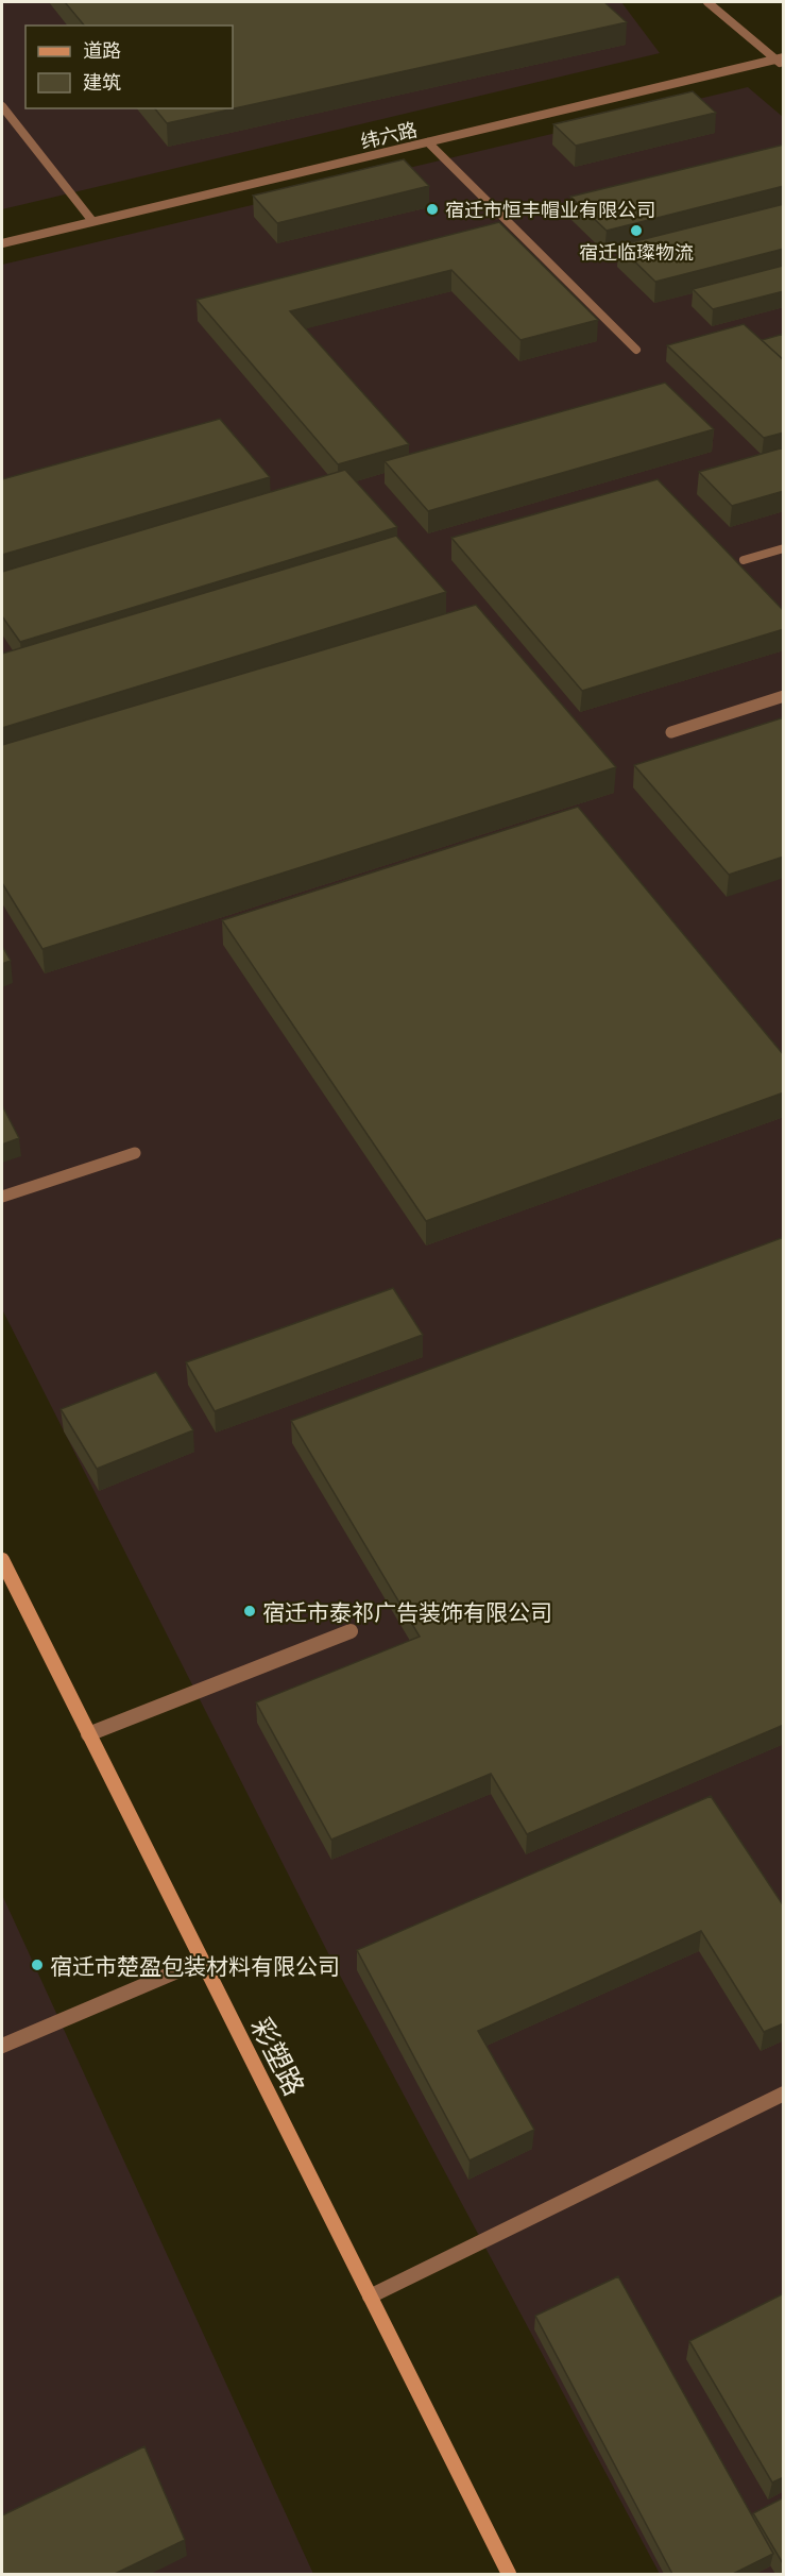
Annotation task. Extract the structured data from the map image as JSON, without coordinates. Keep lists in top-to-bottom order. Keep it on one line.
{"streets":{"street":["纬六路","彩塑路"]},"places":["宿迁市恒丰帽业有限公司","宿迁临璨物流","宿迁市泰祁广告装饰有限公司","宿迁市楚盈包装材料有限公司"],"legend":["道路","建筑"]}
